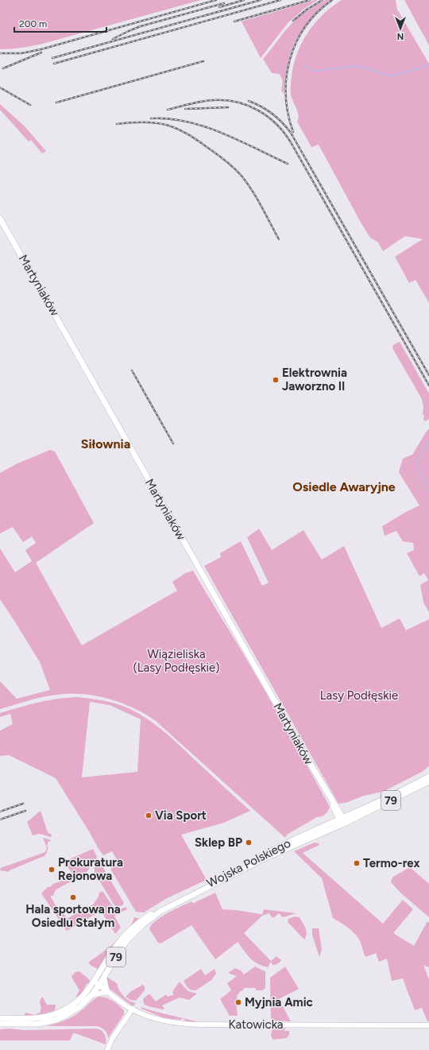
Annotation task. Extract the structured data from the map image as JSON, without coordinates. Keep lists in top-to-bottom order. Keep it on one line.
{"streets":{"main road":["Martyniaków","79","Wojska Polskiego"],"street":["Katowicka"]},"crossings":[["Martyniaków","Wojska Polskiego"],["79","Wojska Polskiego"],["79","Katowicka"],["Wojska Polskiego","Katowicka"]],"districts":["Siłownia","Osiedle Awaryjne"],"parks":["Wiązieliska (Lasy Podłęskie)","Lasy Podłęskie"],"places":["Elektrownia Jaworzno II","Via Sport","Sklep BP","Termo-rex","Prokuratura Rejonowa","Hala sportowa na Osiedlu Stałym","Myjnia Amic"],"scale_bar":"200 m","north":"bottom"}
